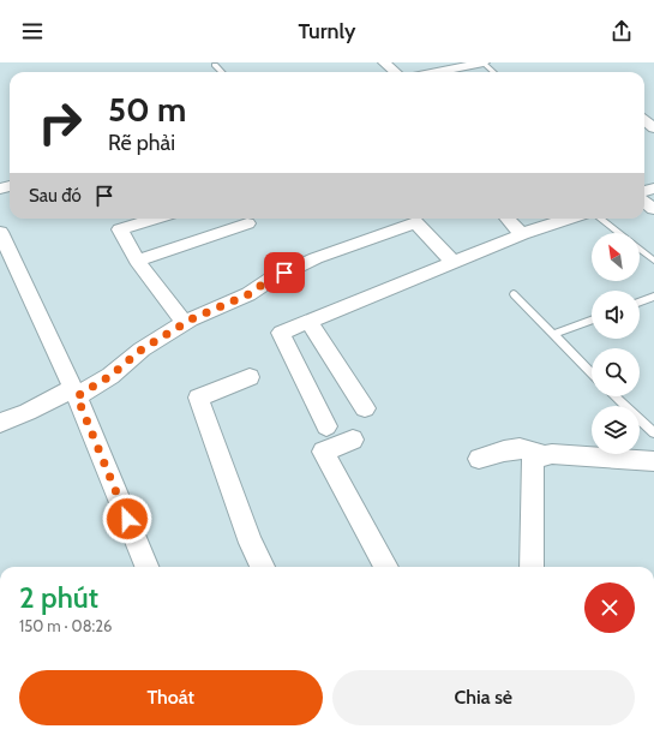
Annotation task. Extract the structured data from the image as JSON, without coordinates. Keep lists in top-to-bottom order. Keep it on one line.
{"north":"top left","page":{"header":"Turnly","turn":["50 m","Rẽ phải"],"then":"Sau đó","heading":["2 phút","150 m · 08:26"],"buttons":["Thoát","Chia sẻ"]}}
